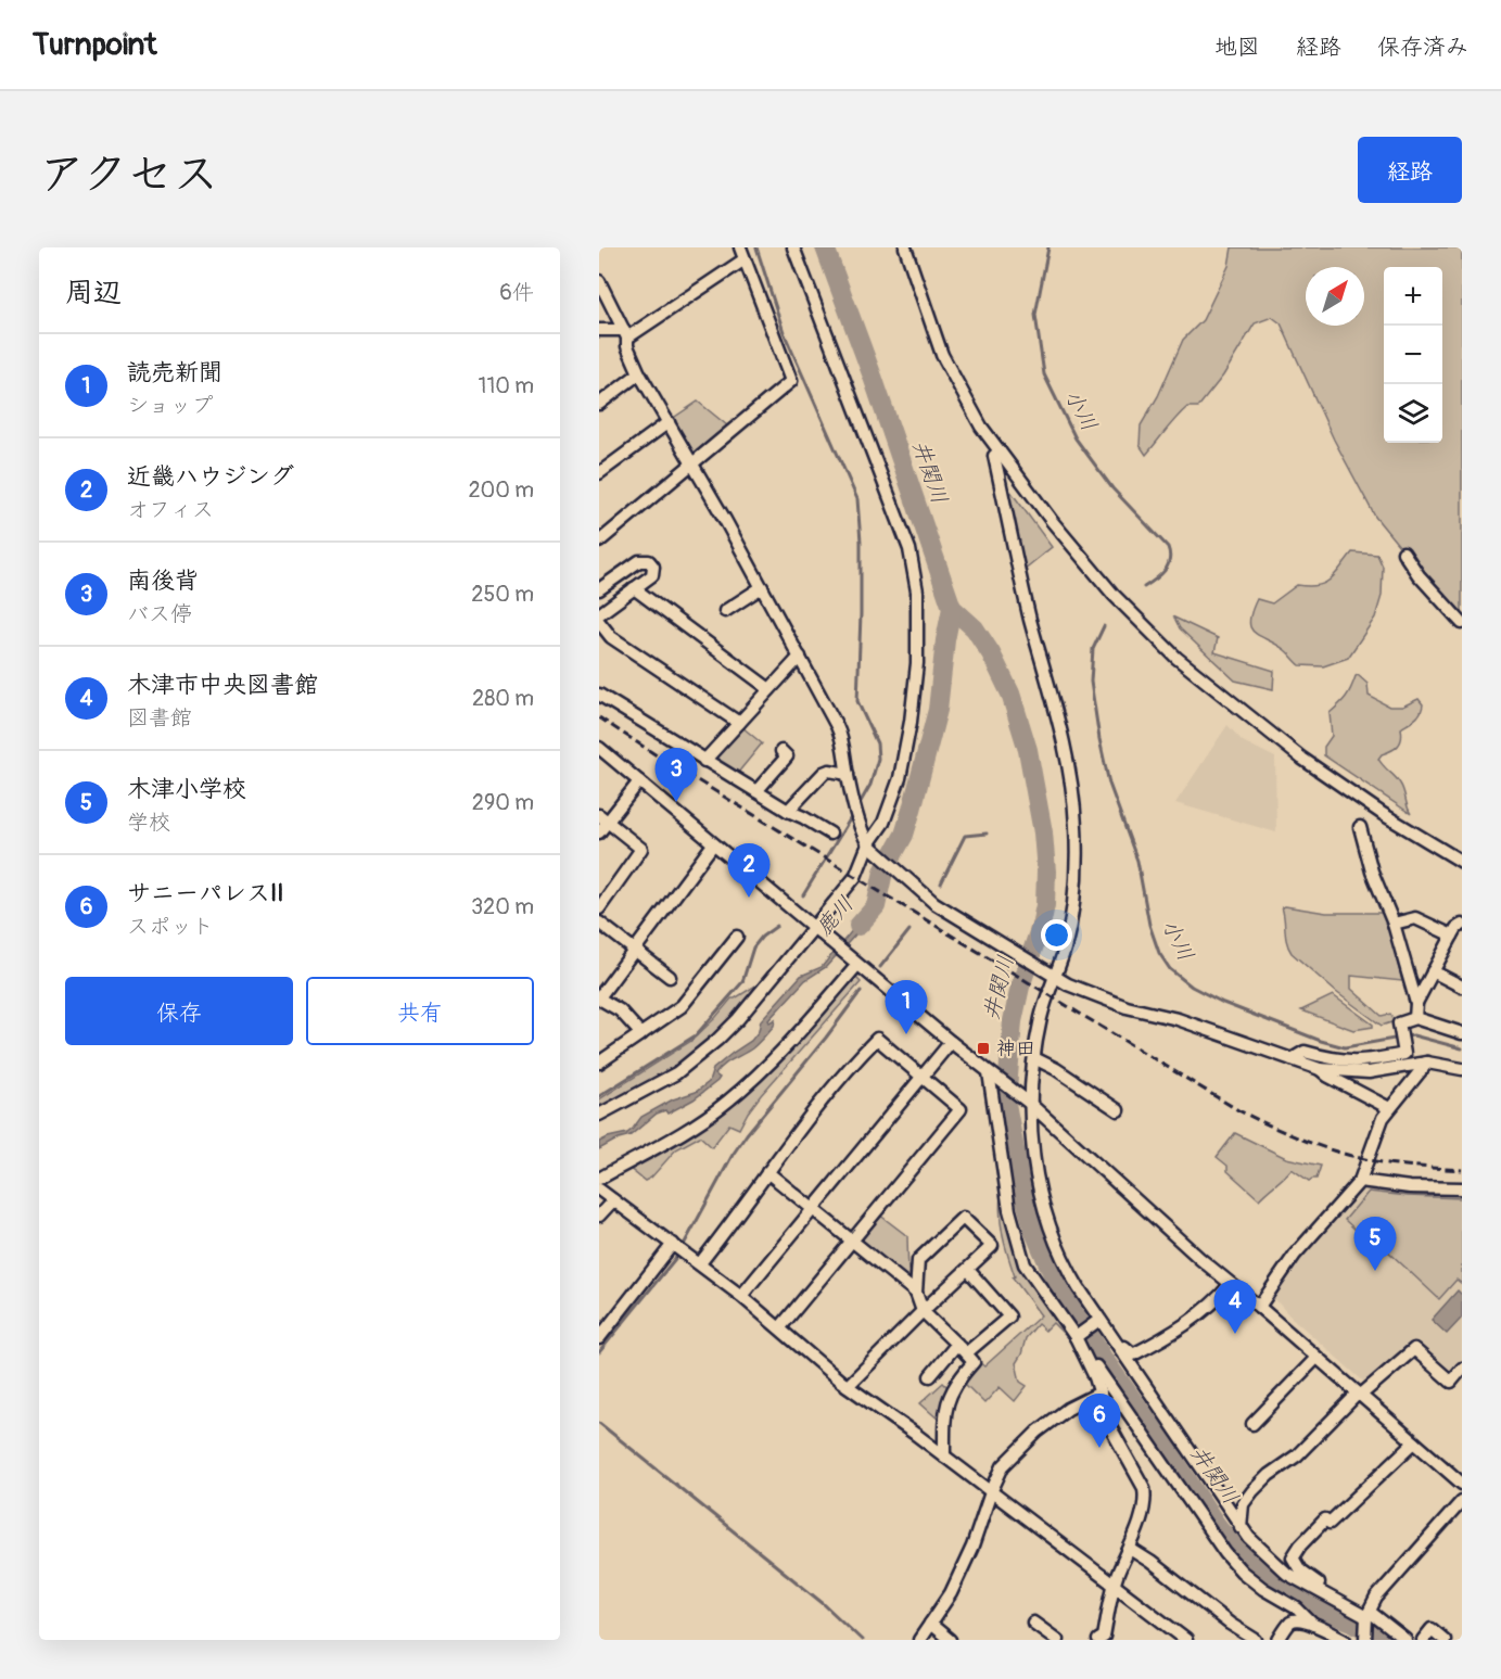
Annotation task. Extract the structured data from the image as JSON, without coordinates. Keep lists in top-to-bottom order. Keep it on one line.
{"water":["小川","井関川","鹿川"],"places":{"transit":["神田"]},"north":"top right","page":{"header":"Turnpoint","nav":["地図","経路","保存済み"],"title":"アクセス","buttons":["経路",["保存","共有"]],"heading":["周辺","6件"],"map_buttons":["+","−"],"list":[{"mark":"1","name":"読売新聞","note":"ショップ","value":"110 m"},{"mark":"2","name":"近畿ハウジング","note":"オフィス","value":"200 m"},{"mark":"3","name":"南後背","note":"バス停","value":"250 m"},{"mark":"4","name":"木津市中央図書館","note":"図書館","value":"280 m"},{"mark":"5","name":"木津小学校","note":"学校","value":"290 m"},{"mark":"6","name":"サニーパレスII","note":"スポット","value":"320 m"}],"pins":["3","2","1","5","4","6"]}}
